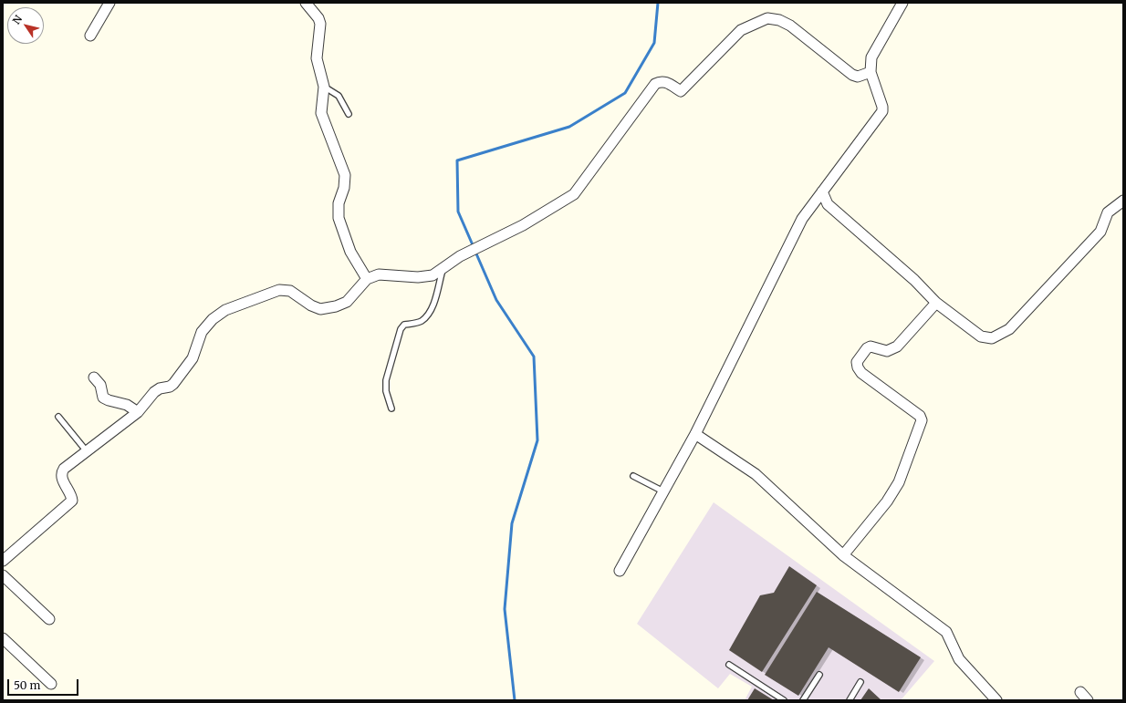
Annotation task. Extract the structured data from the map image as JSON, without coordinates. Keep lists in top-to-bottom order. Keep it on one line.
{"scale_bar":"50 m","north":"top left"}
